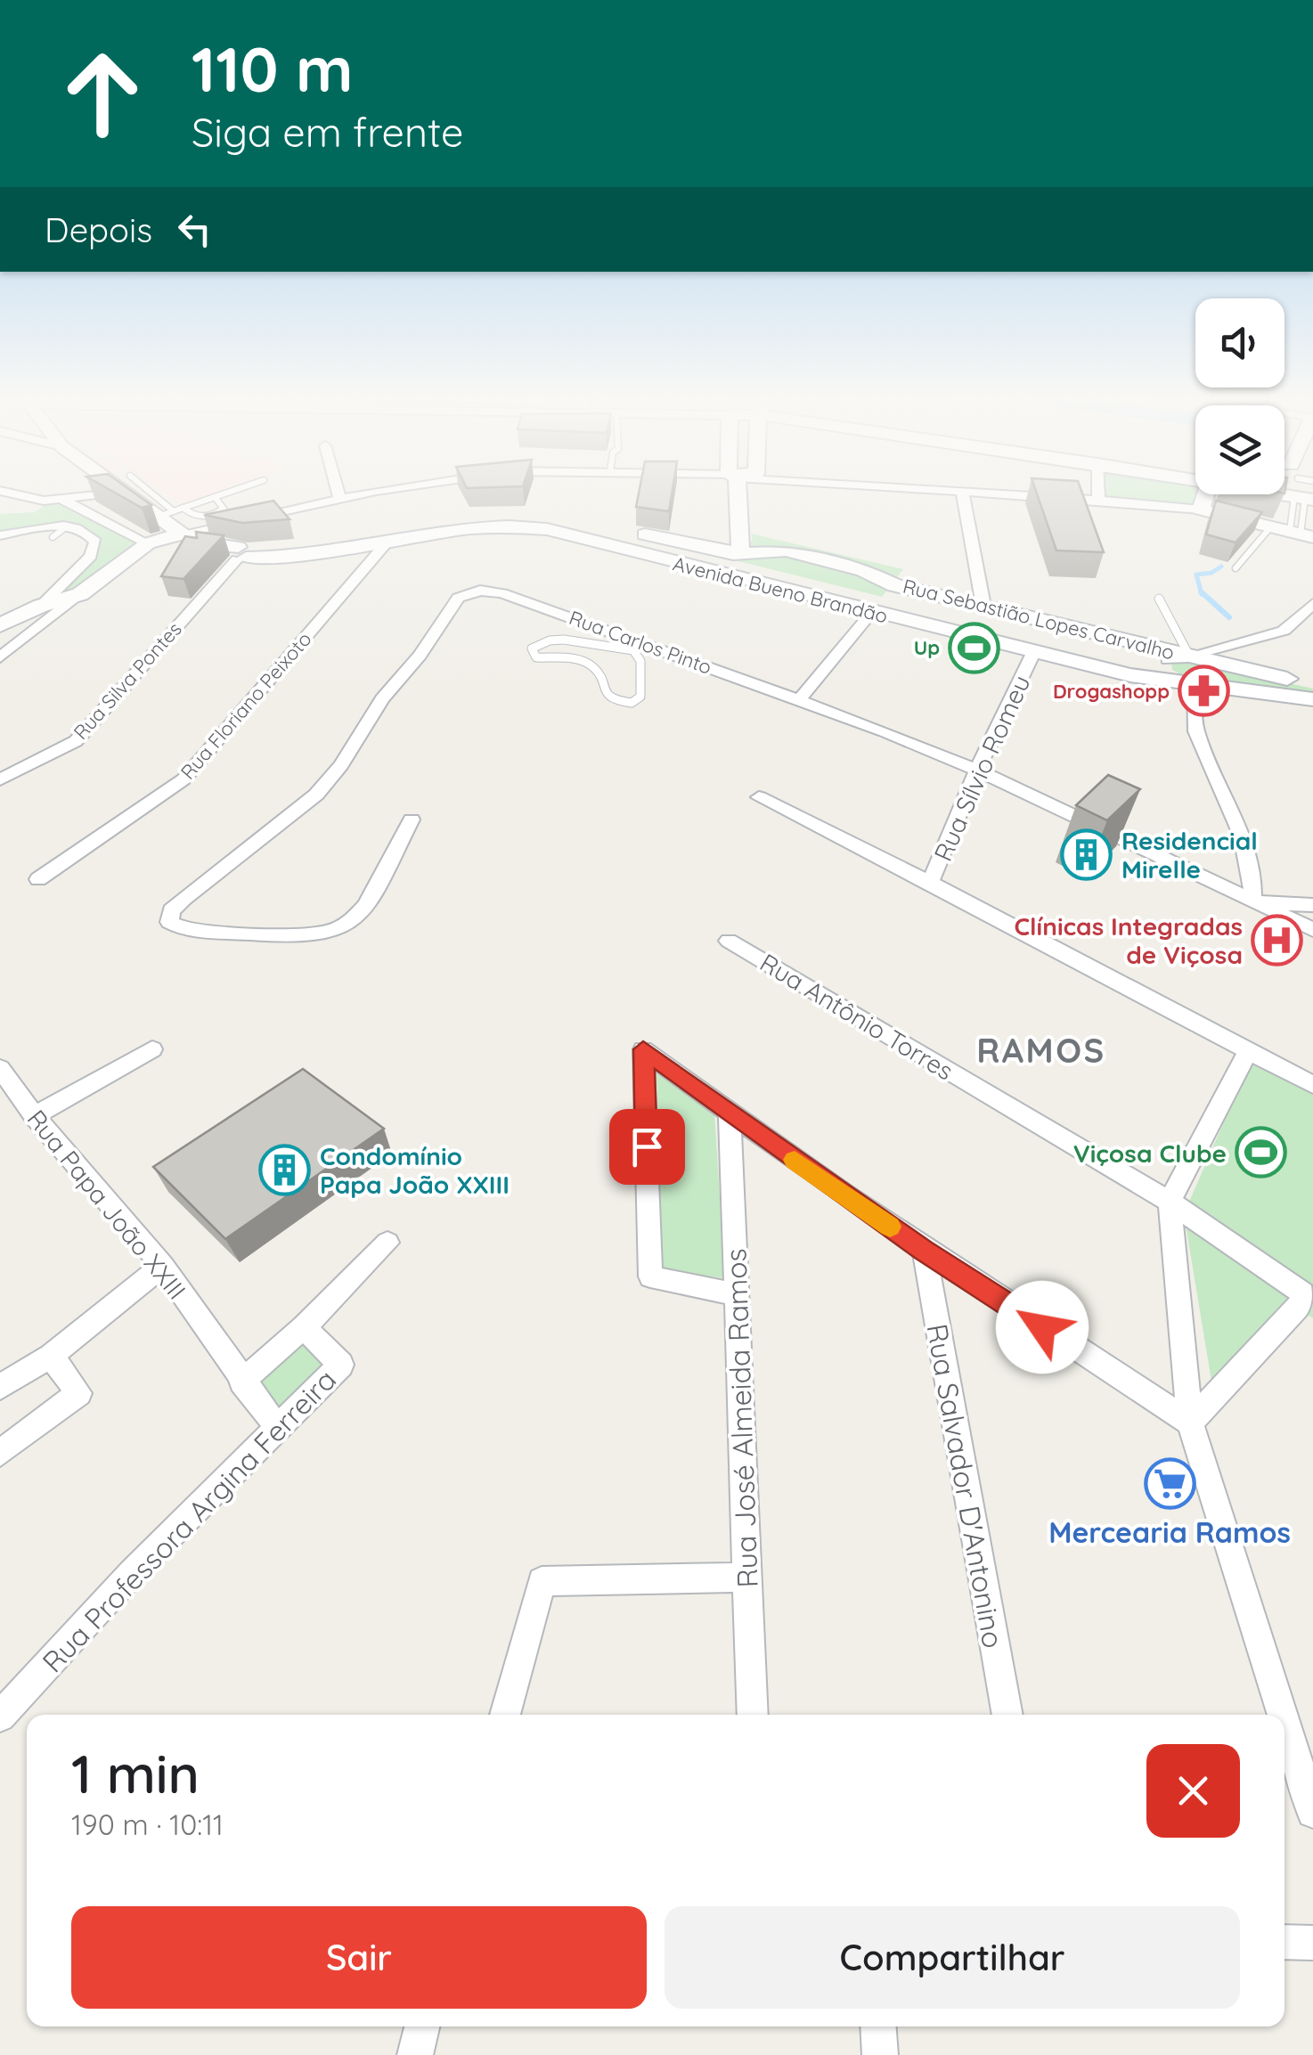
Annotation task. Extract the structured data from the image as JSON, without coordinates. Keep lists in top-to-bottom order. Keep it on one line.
{"streets":{"street":["Avenida Bueno Brandão","Rua Sebastião Lopes Carvalho","Rua Carlos Pinto","Rua Silva Pontes","Rua Floriano Peixoto","Rua Sílvio Romeu","Rua Antônio Torres","Rua Papa João XXIII","Rua José Almeida Ramos","Rua Salvador D'Antonino","Rua Professora Argina Ferreira"]},"crossings":[["Avenida Bueno Brandão","Rua Sebastião Lopes Carvalho"],["Avenida Bueno Brandão","Rua Silva Pontes"],["Avenida Bueno Brandão","Rua Floriano Peixoto"],["Avenida Bueno Brandão","Rua Sílvio Romeu"],["Rua Carlos Pinto","Rua Sílvio Romeu"],["Rua Papa João XXIII","Rua Professora Argina Ferreira"]],"districts":["RAMOS"],"places":{"sports":["Up","Viçosa Clube"],"pharmacy":["Drogashopp"],"building":["Residencial Mirelle","Condomínio Papa João XXIII"],"hospital":["Clínicas Integradas de Viçosa"],"supermarket":["Mercearia Ramos"]},"page":{"turn":["110 m","Siga em frente"],"then":"Depois","heading":["1 min","190 m · 10:11"],"buttons":["Sair","Compartilhar"]}}
